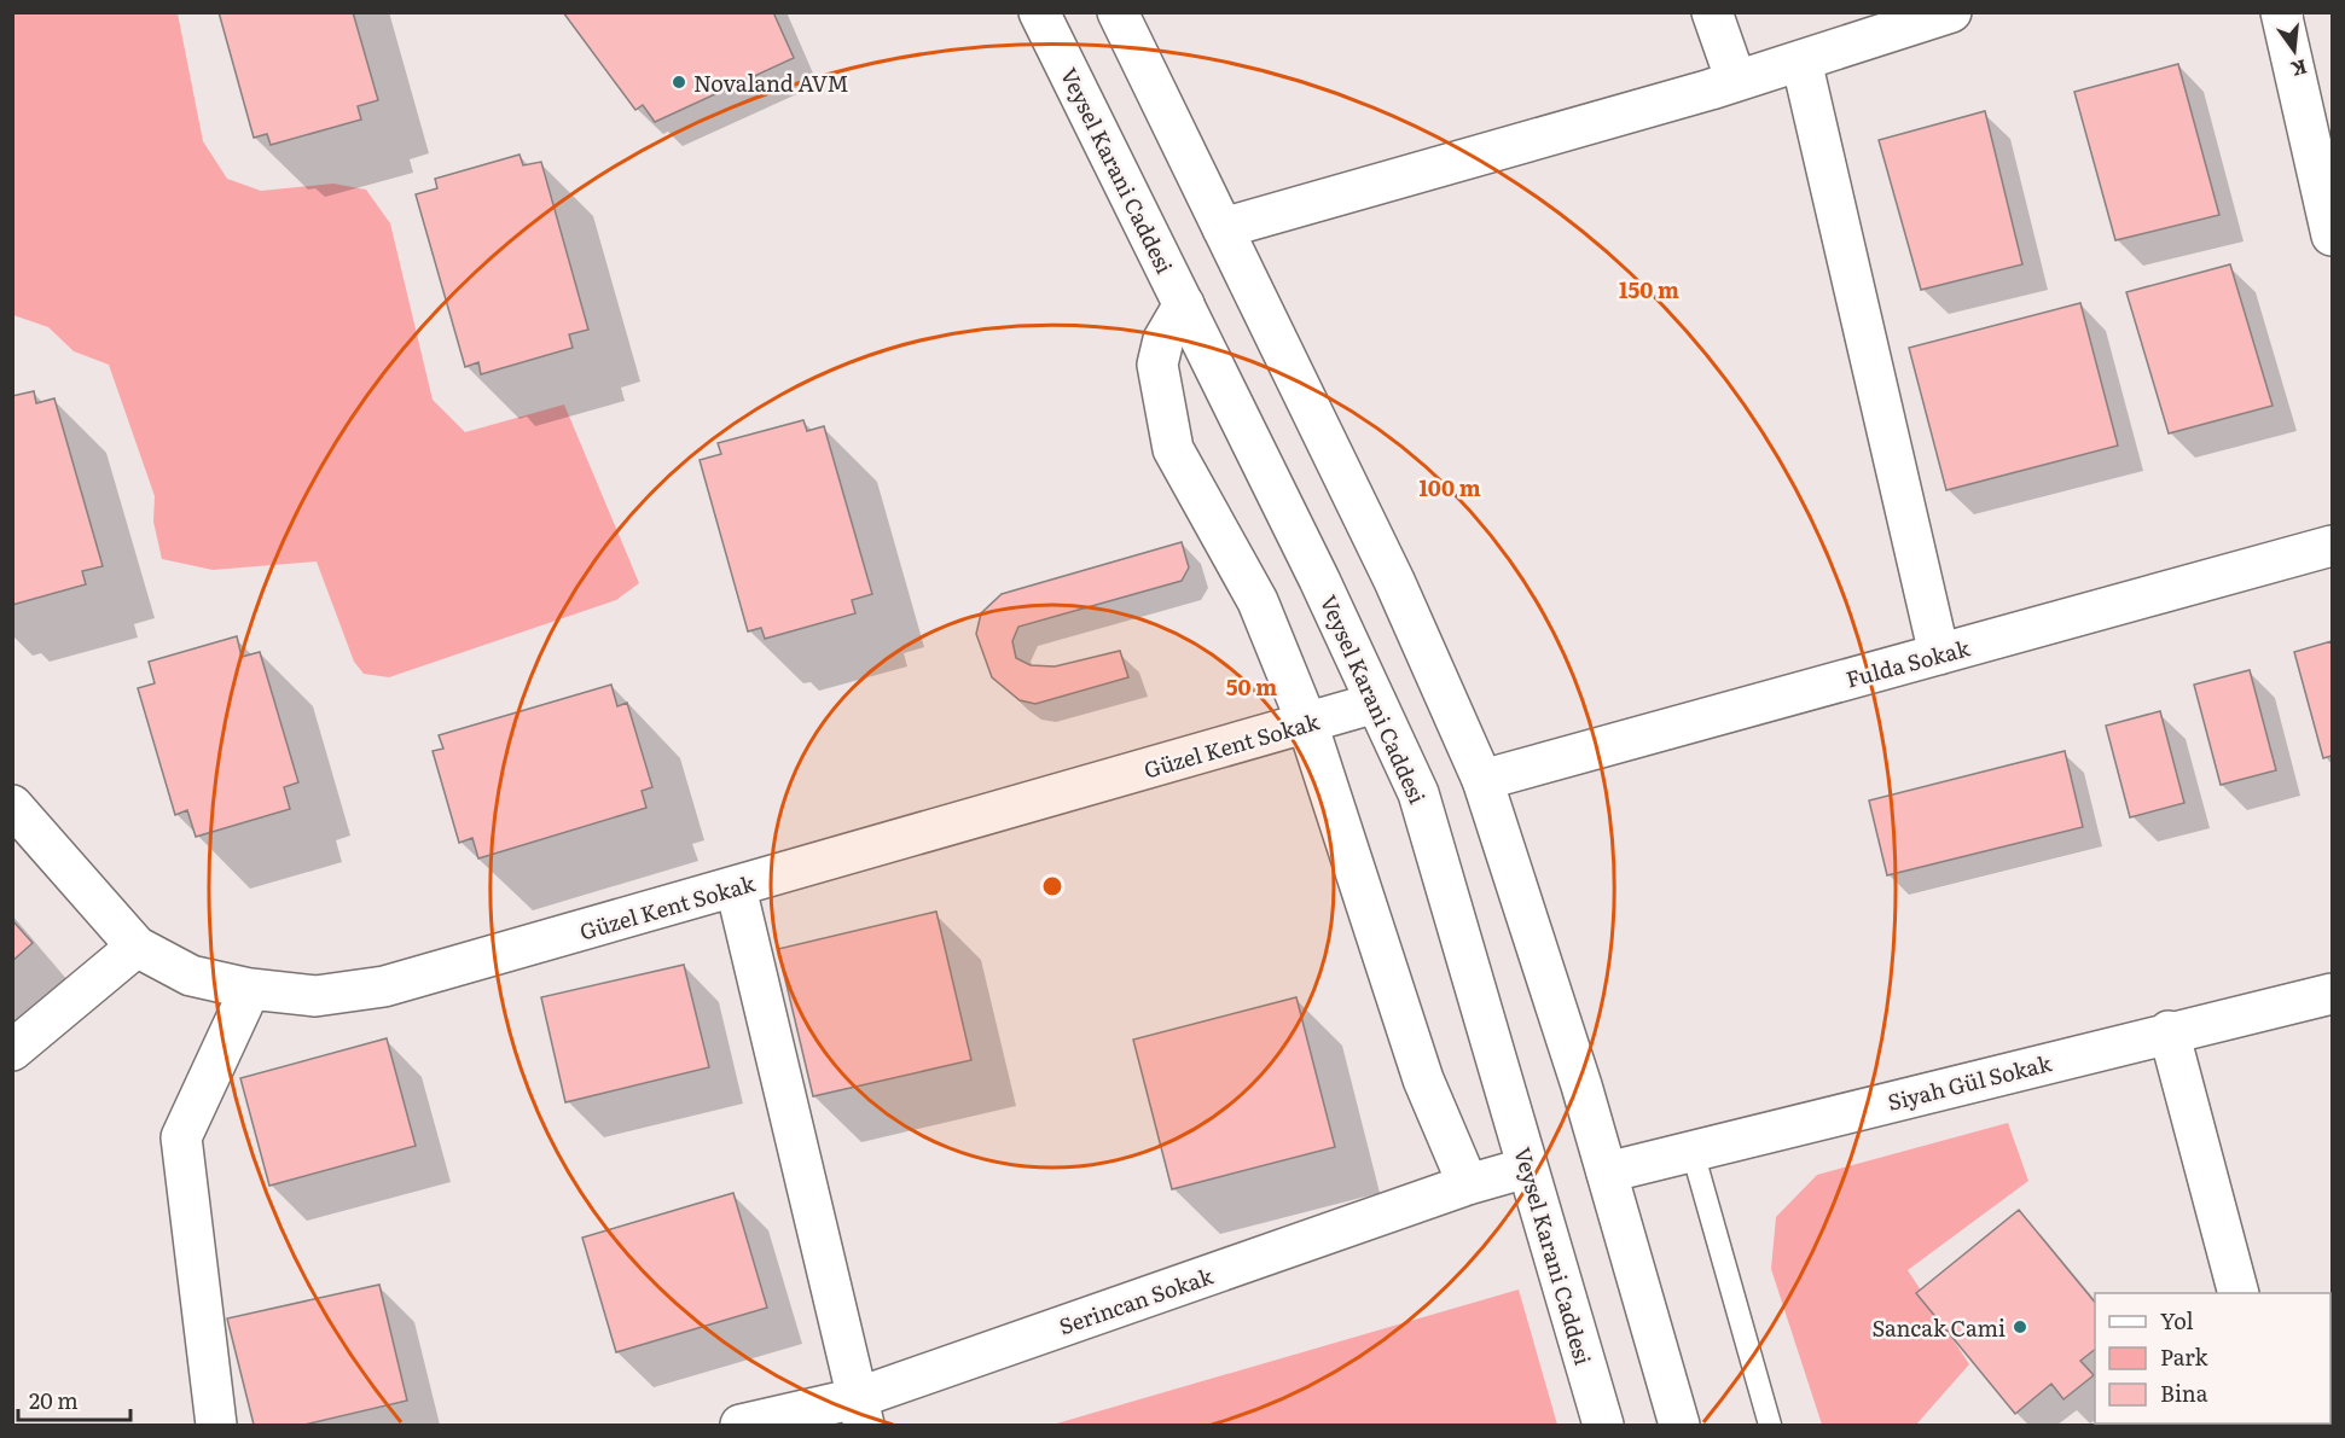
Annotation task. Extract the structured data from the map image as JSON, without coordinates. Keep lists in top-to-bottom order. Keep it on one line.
{"streets":{"street":["Veysel Karani Caddesi","Fulda Sokak","Güzel Kent Sokak","Siyah Gül Sokak","Serincan Sokak"]},"crossings":[["Veysel Karani Caddesi","Güzel Kent Sokak"],["Veysel Karani Caddesi","Serincan Sokak"]],"places":["Novaland AVM","Sancak Cami"],"legend":["Yol","Park","Bina"],"scale_bar":"20 m","north":"bottom","rings":["150 m","100 m","50 m"]}
